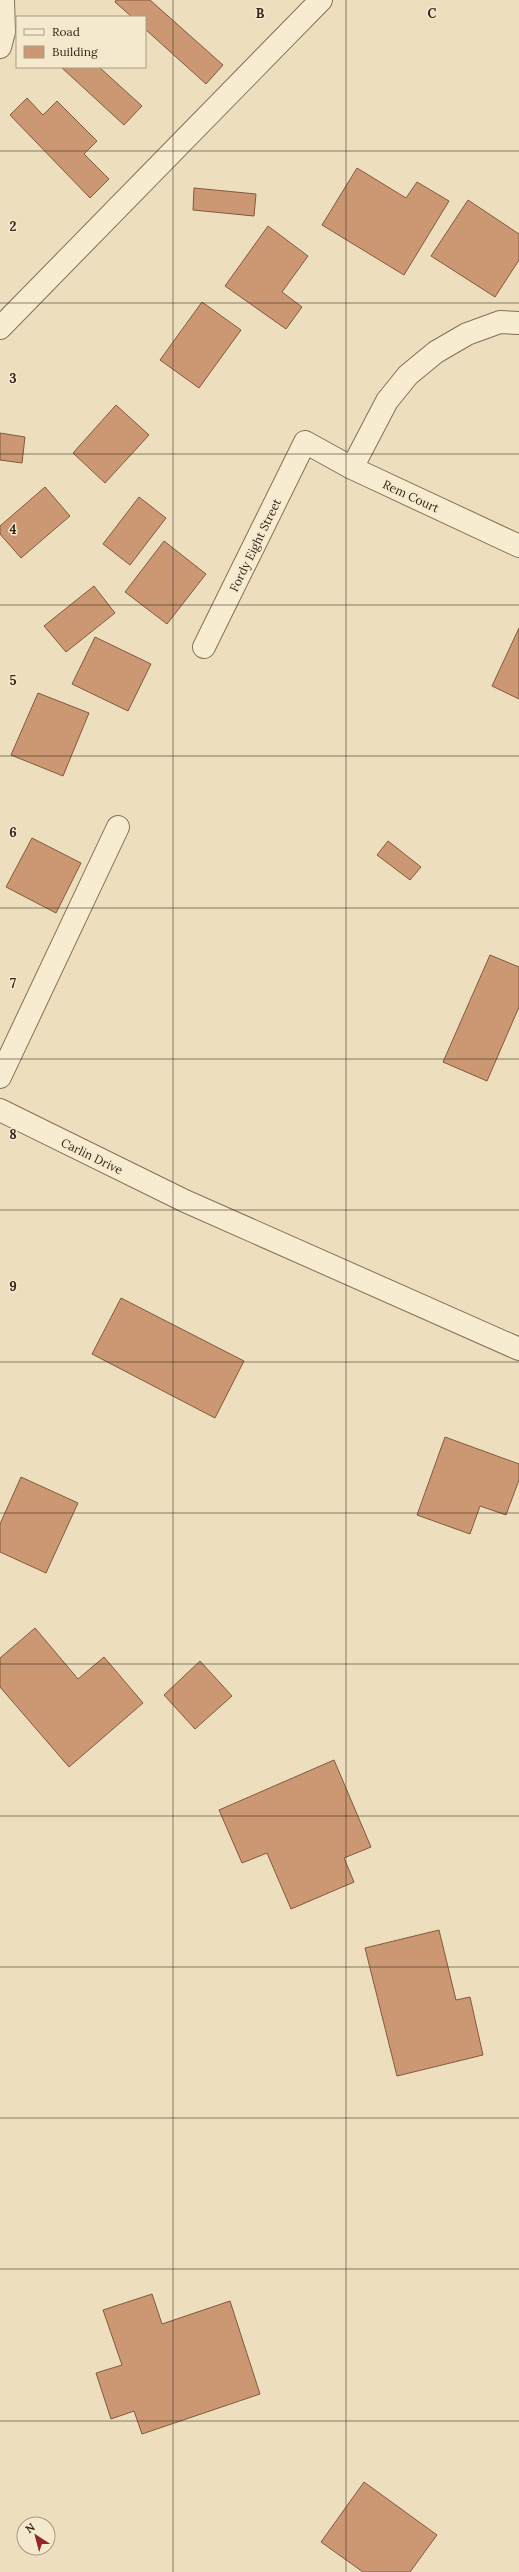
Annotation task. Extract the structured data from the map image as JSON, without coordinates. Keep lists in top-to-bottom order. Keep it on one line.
{"streets":{"street":["Rem Court","Fordy Eight Street","Carlin Drive"]},"crossings":[["Rem Court","Fordy Eight Street"]],"legend":["Road","Building"],"north":"top left","grid":{"columns":["B","C"],"rows":["2","3","4","5","6","7","8","9"]}}
